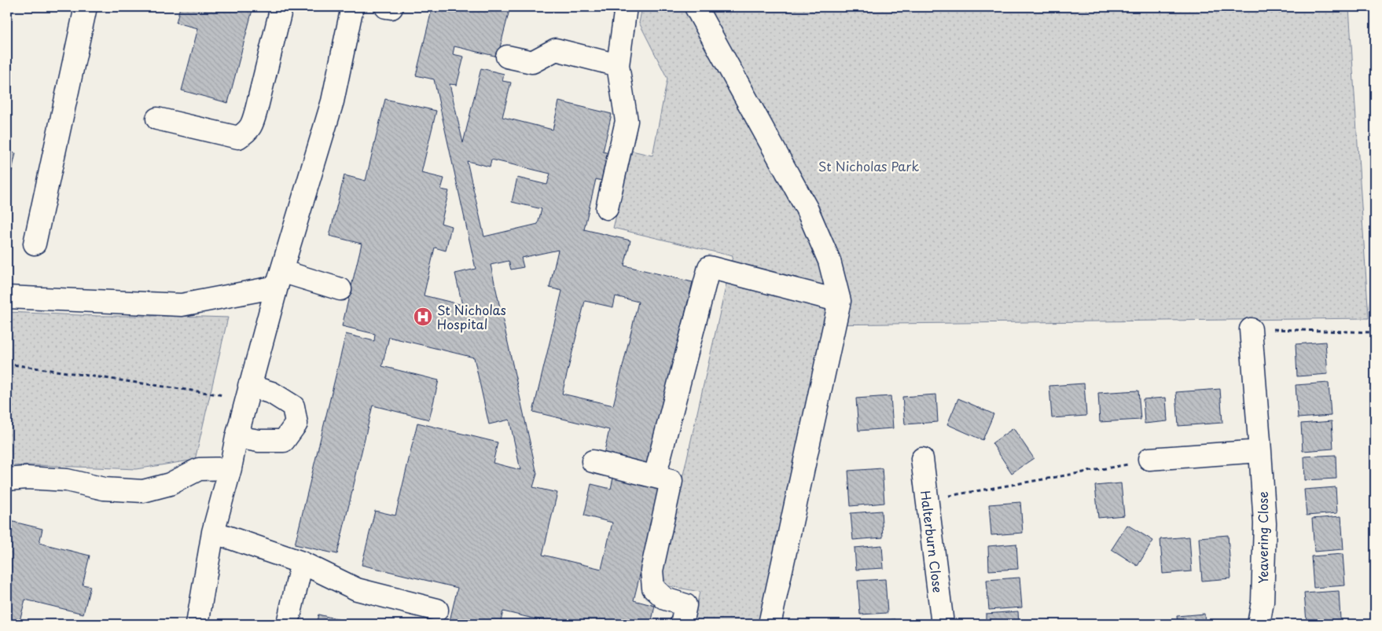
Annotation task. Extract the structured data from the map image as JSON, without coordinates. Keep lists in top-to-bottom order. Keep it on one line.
{"streets":{"street":["Yeavering Close","Halterburn Close"]},"parks":["St Nicholas Park"],"places":{"hospital":["St Nicholas Hospital"]}}
